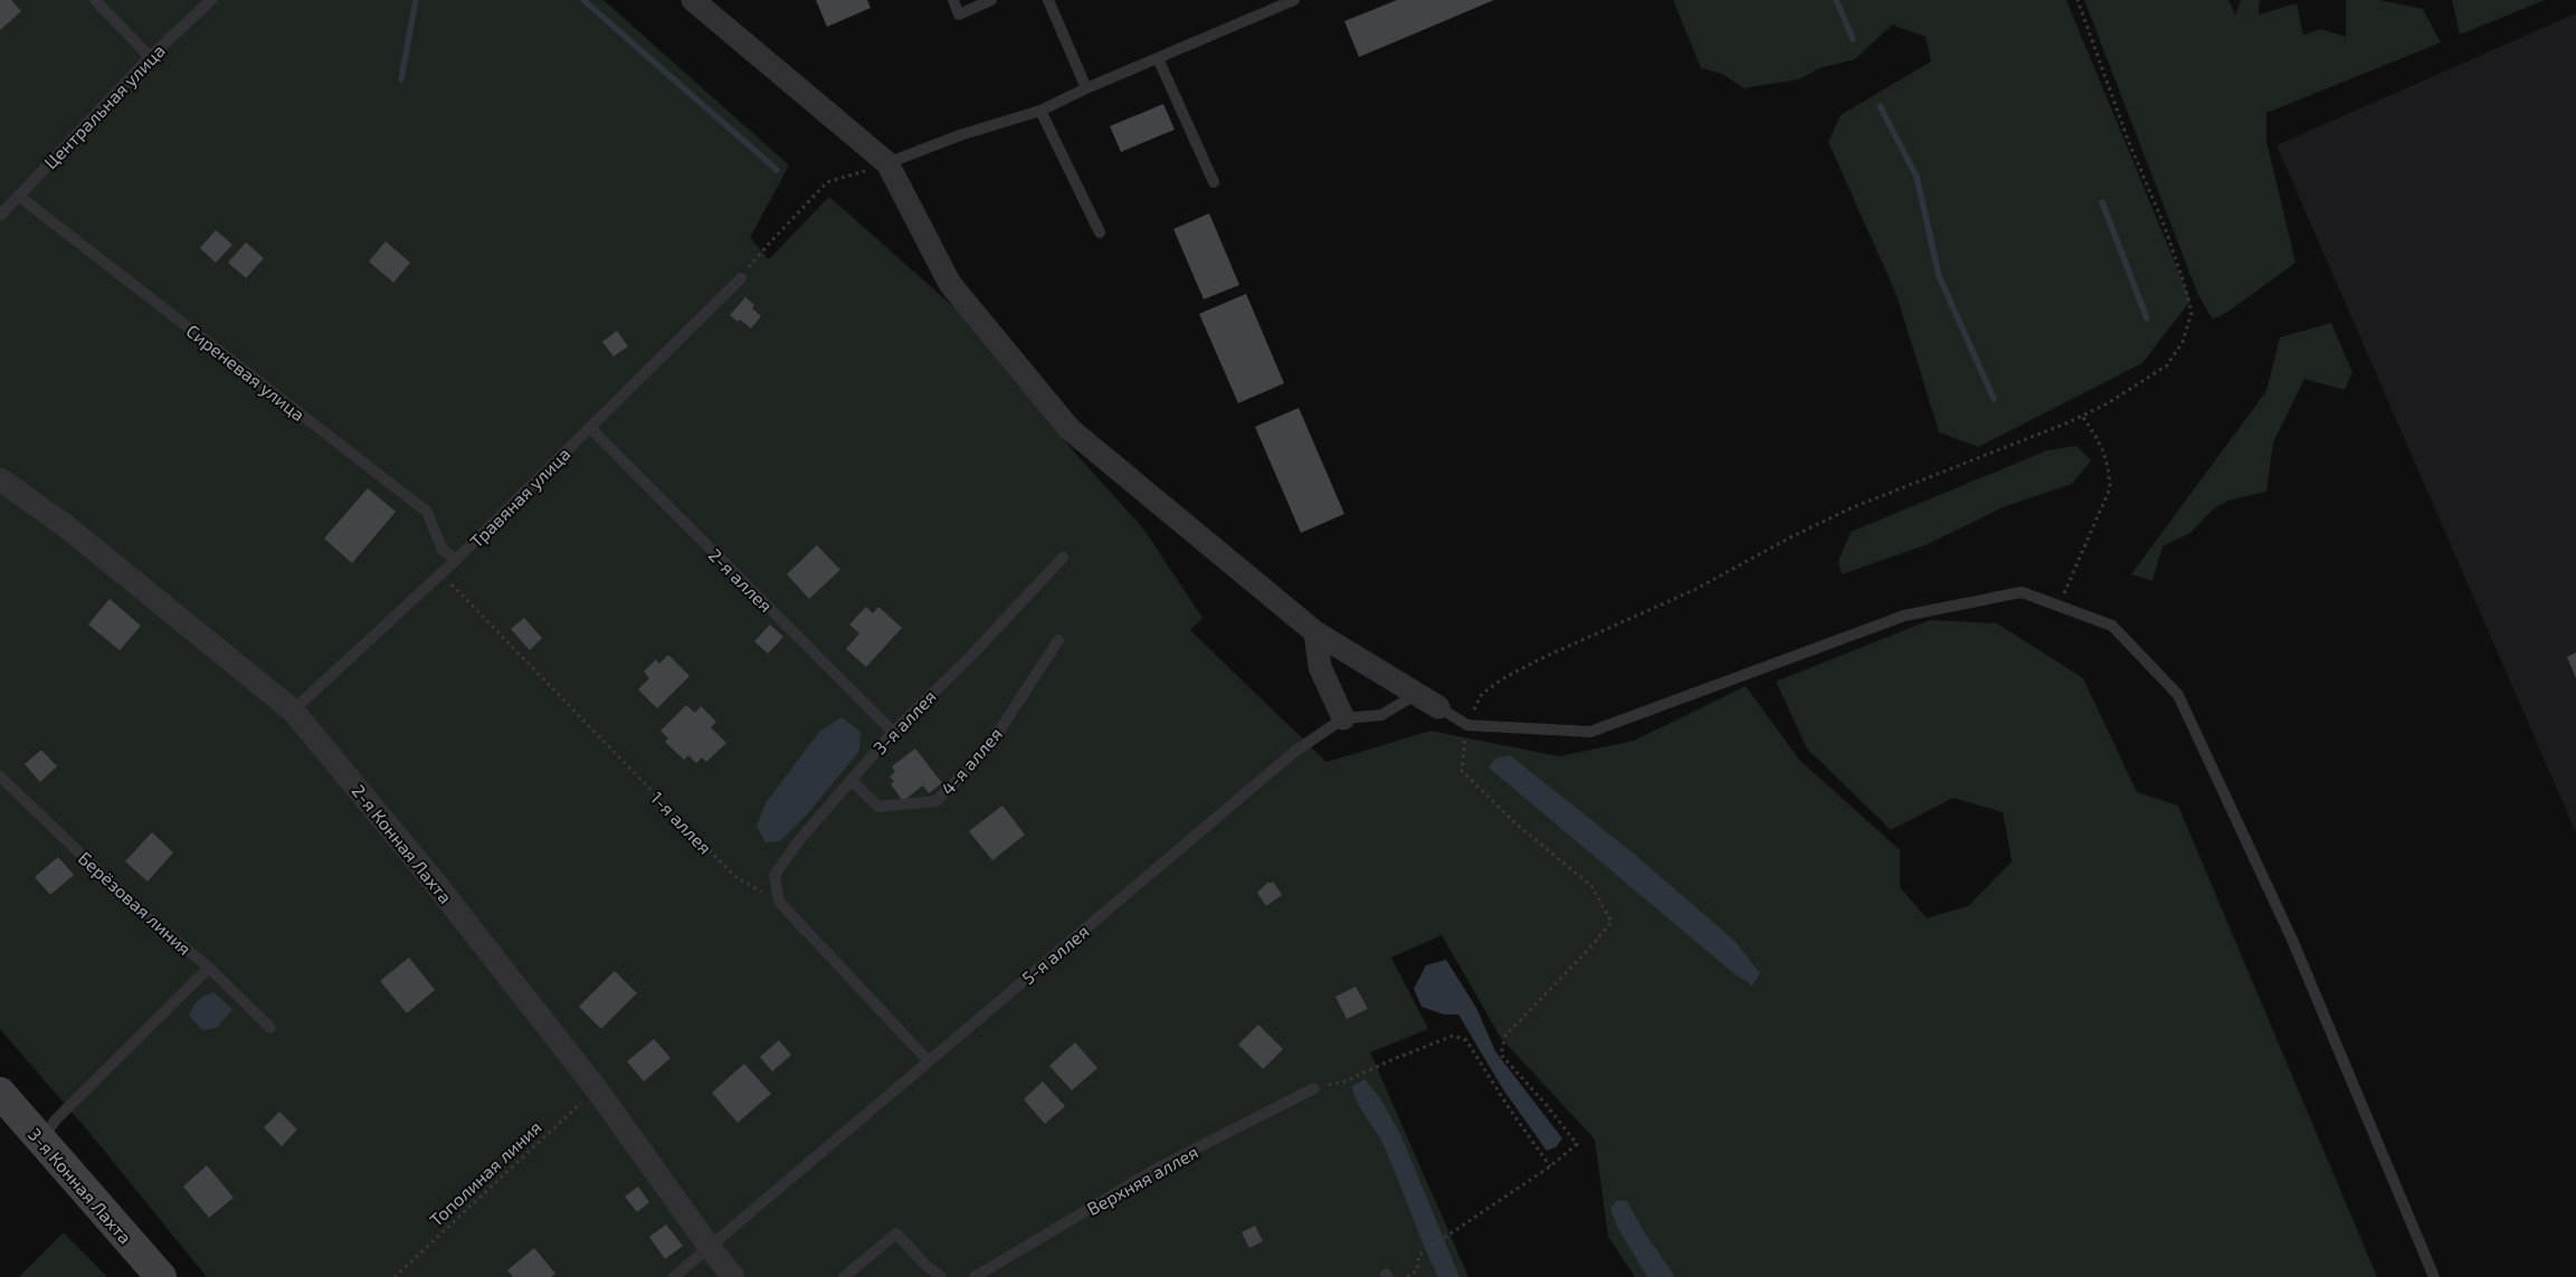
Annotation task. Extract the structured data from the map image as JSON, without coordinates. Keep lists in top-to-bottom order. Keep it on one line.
{"streets":{"main road":["3-я Конная Лахта"],"street":["2-я Конная Лахта"],"lane":["Центральная улица","Сиреневая улица","Травяная улица","2-я аллея","3-я аллея","4-я аллея","Берёзовая линия","5-я аллея","Верхняя аллея"],"path":["1-я аллея","Тополиная линия"]},"crossings":[["Центральная улица","Сиреневая улица"],["Сиреневая улица","Травяная улица"],["Травяная улица","2-я аллея"],["Травяная улица","1-я аллея"],["Травяная улица","2-я Конная Лахта"],["2-я аллея","3-я аллея"],["3-я аллея","4-я аллея"],["3-я аллея","1-я аллея"],["2-я Конная Лахта","5-я аллея"],["2-я Конная Лахта","Тополиная линия"]]}
